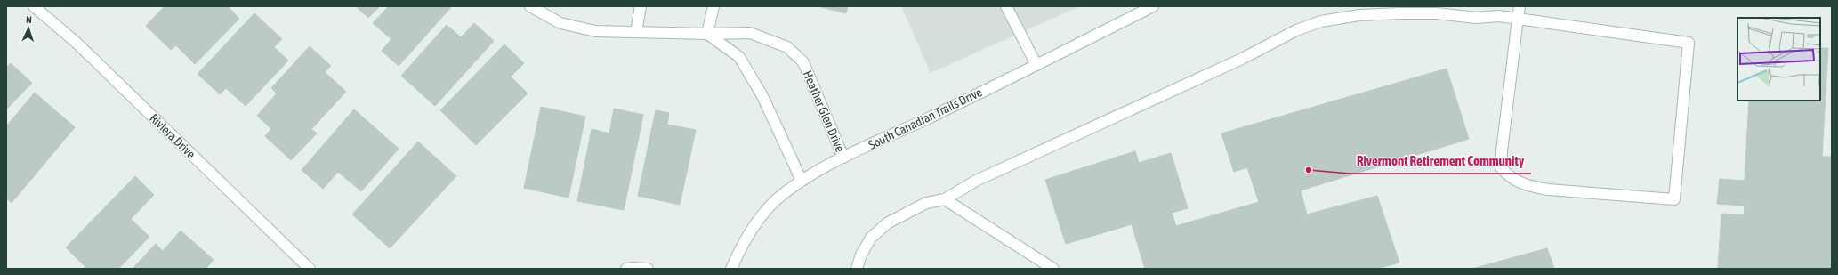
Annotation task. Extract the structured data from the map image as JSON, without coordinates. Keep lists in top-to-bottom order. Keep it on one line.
{"streets":{"street":["Heather Glen Drive","South Canadian Trails Drive","Riviera Drive"]},"crossings":[["Heather Glen Drive","South Canadian Trails Drive"]],"places":["Rivermont Retirement Community"],"north":"top"}
